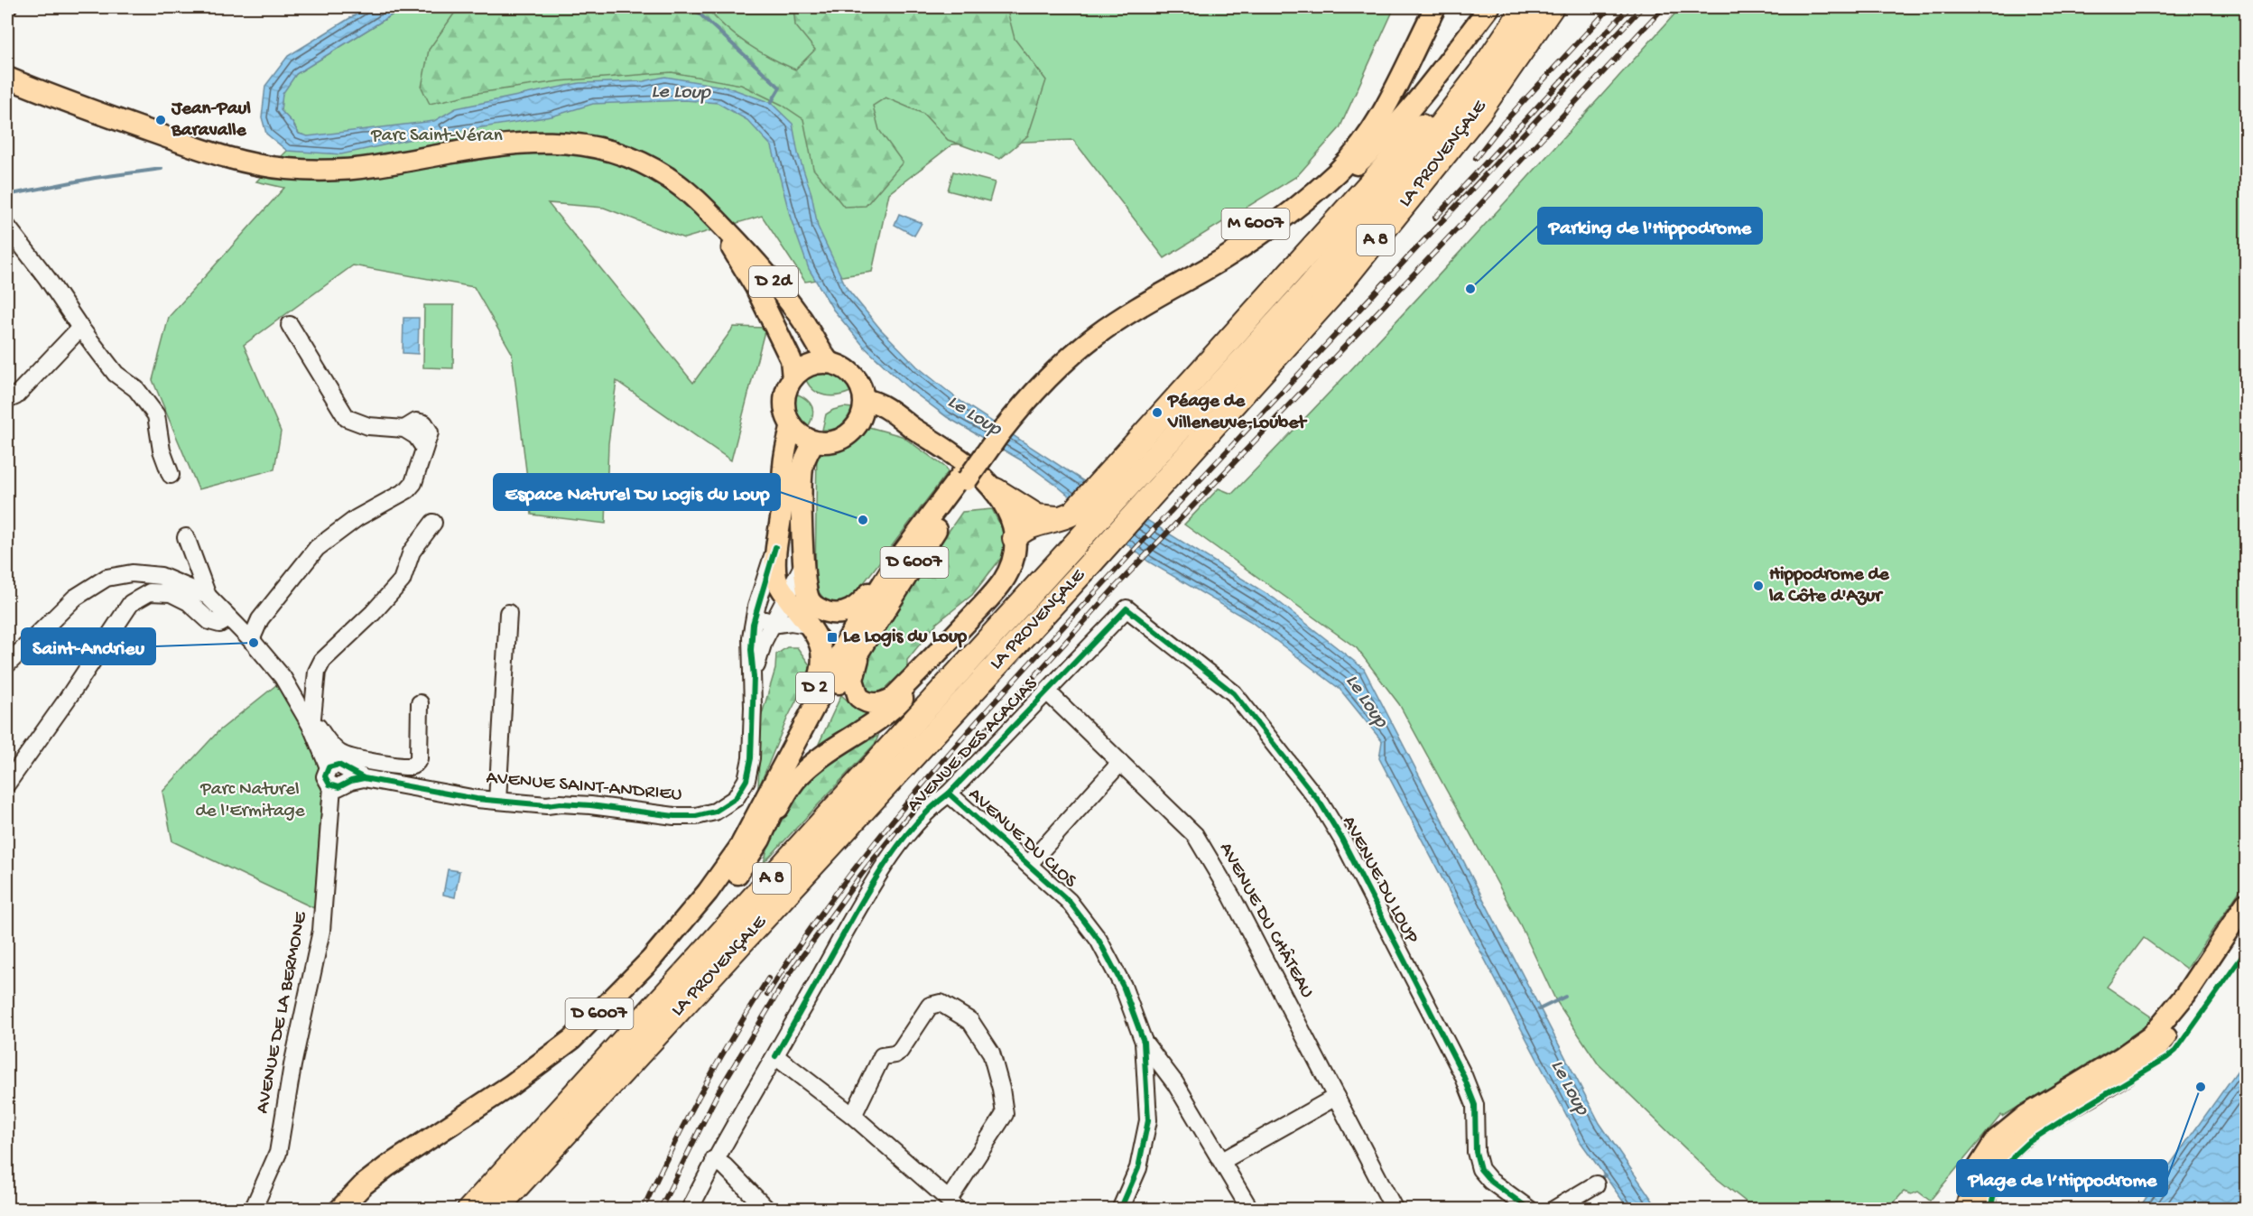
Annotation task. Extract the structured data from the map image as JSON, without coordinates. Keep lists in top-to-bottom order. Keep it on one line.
{"streets":{"highway":["LA PROVENÇALE","A 8"],"main road":["M 6007","D 2d","D 6007","D 2"],"street":["AVENUE DES ACACIAS","AVENUE SAINT-ANDRIEU","AVENUE DU CLOS","AVENUE DU LOUP","AVENUE DU CHÂTEAU","AVENUE DE LA BERMONE"]},"crossings":[["M 6007","D 6007"],["D 2d","D 2"],["D 6007","D 2"],["D 2","AVENUE SAINT-ANDRIEU"],["AVENUE DES ACACIAS","AVENUE DU CLOS"],["AVENUE DES ACACIAS","AVENUE DU LOUP"],["AVENUE DES ACACIAS","AVENUE DU CHÂTEAU"],["AVENUE SAINT-ANDRIEU","AVENUE DE LA BERMONE"]],"water":["Le Loup"],"parks":["Parc Saint-Véran","Parc Naturel de l'Ermitage"],"places":{"other":["Jean-Paul Baravalle","Parking de l'Hippodrome","Péage de Villeneuve-Loubet","Espace Naturel Du Logis du Loup","Hippodrome de la Côte d'Azur","Saint-Andrieu","Plage de l’Hippodrome"],"transit":["Le Logis du Loup"]}}
